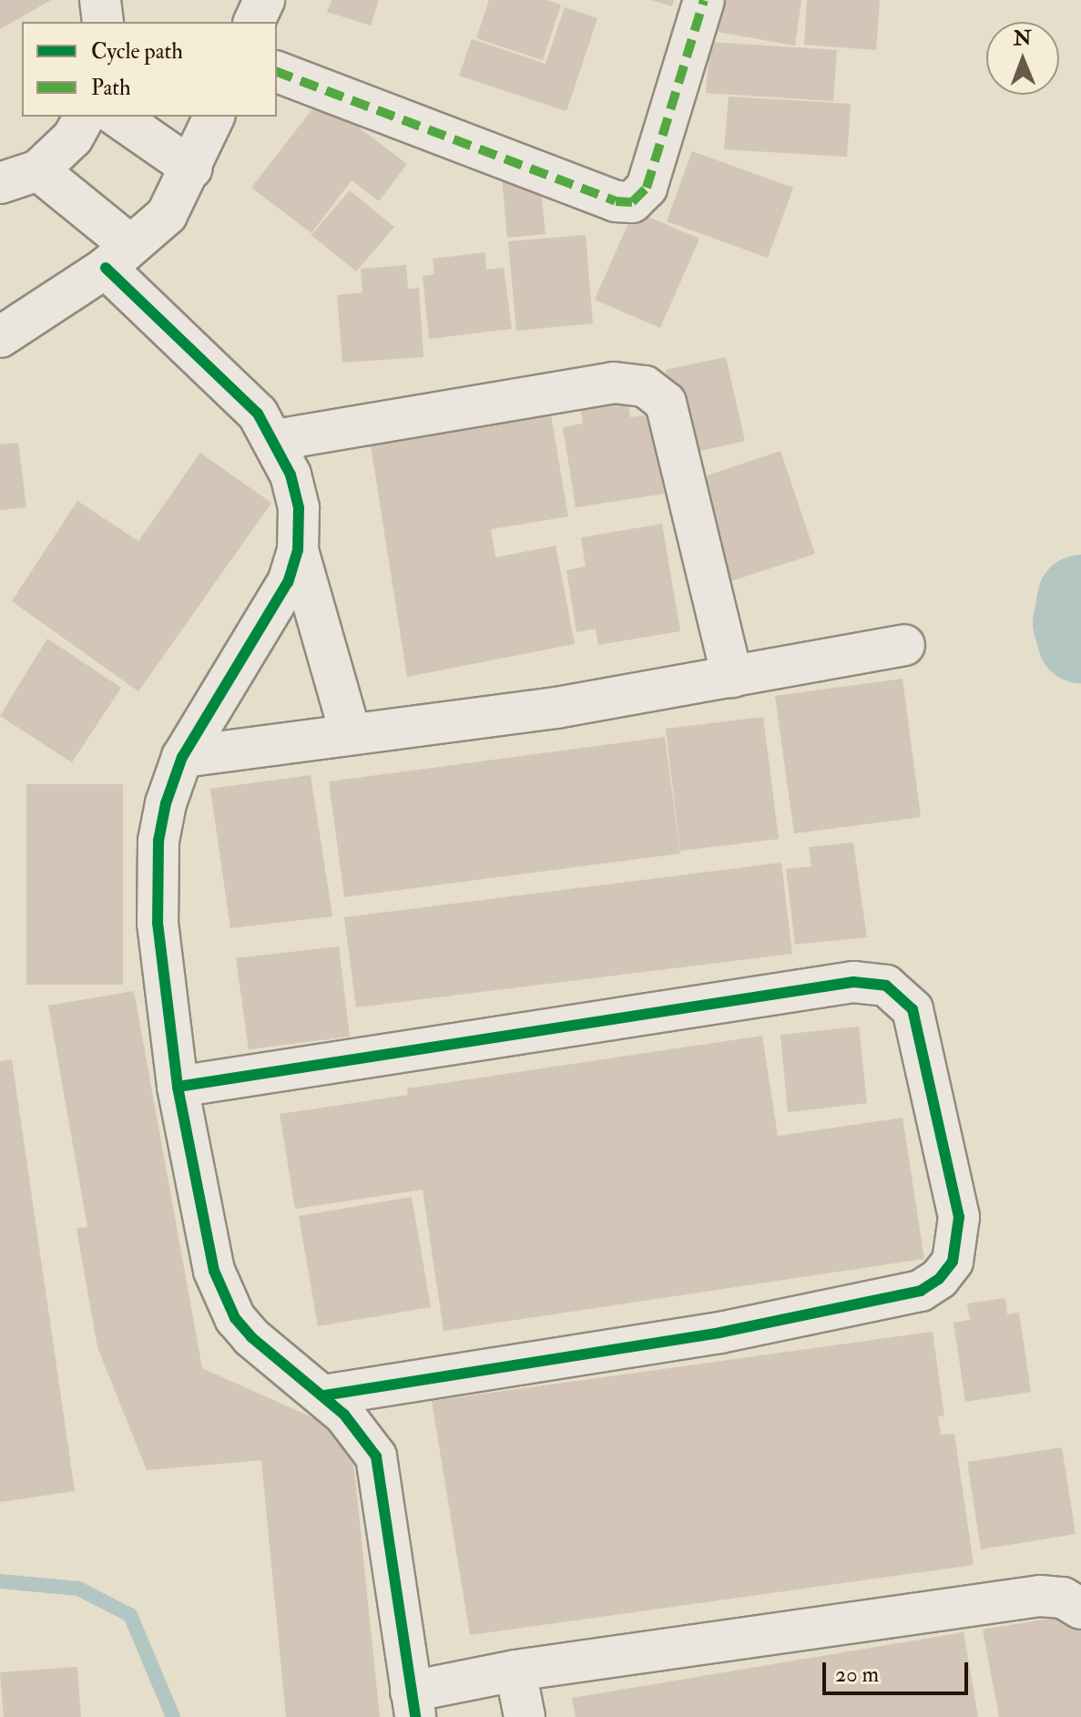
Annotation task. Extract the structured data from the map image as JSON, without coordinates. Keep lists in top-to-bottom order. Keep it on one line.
{"legend":["Cycle path","Path"],"scale_bar":"20 m","north":"top"}
